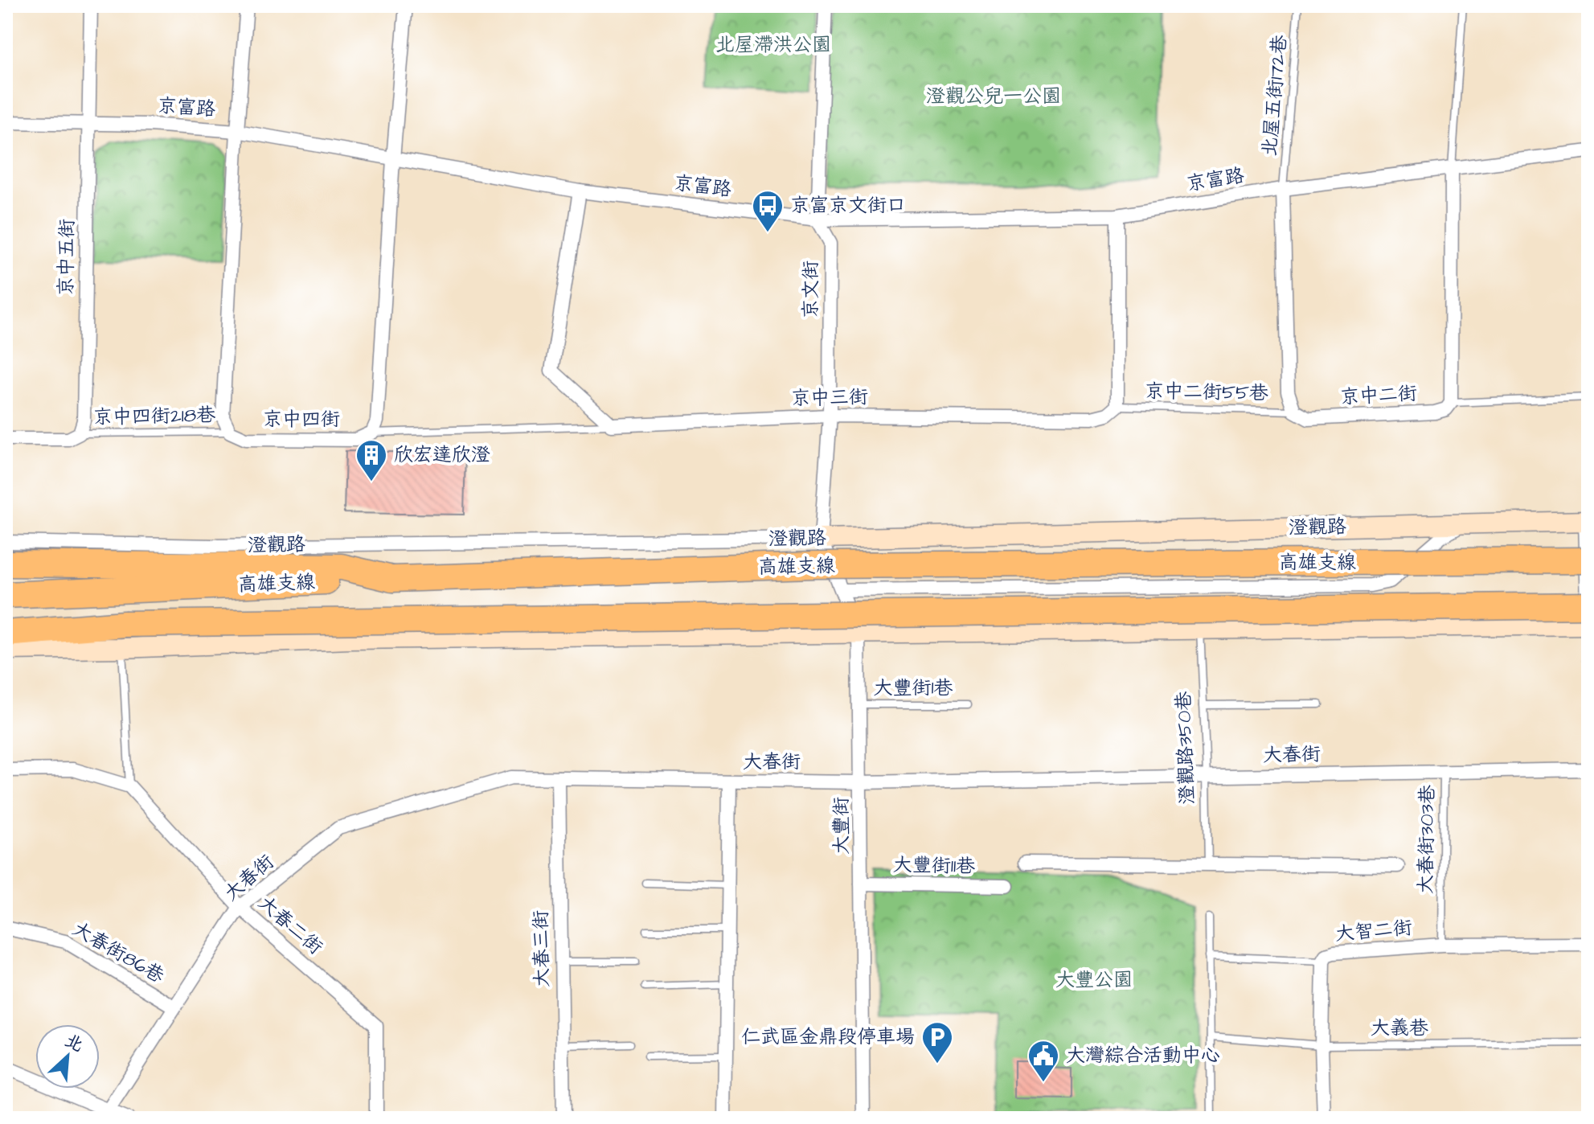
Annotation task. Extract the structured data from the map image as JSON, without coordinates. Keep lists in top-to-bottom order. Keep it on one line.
{"streets":{"highway":["高雄支線"],"street":["京富路","京中五街","京文街","京中二街","京中三街","京中四街","澄觀路","大春街","大豐街","大豐街11巷","大春二街","大智二街","大春三街","大春街86巷"],"lane":["北屋五街172巷","京中二街55巷","京中四街218巷","大豐街1巷","澄觀路350巷","大春街303巷","大義巷"]},"crossings":[["北屋五街172巷","京富路"],["京富路","京中五街"],["京富路","京文街"],["京中五街","京中四街218巷"],["京文街","京中三街"],["京文街","澄觀路"],["京文街","大豐街"],["京中二街55巷","京中二街"],["京中二街55巷","京中三街"],["京中四街218巷","京中四街"],["澄觀路","大豐街"],["大豐街1巷","大豐街"],["澄觀路350巷","大春街"],["大春街","大豐街"],["大春街","大春街303巷"],["大春街","大春二街"],["大春街","大春三街"],["大春街","大春街86巷"],["大豐街","大豐街11巷"],["大春街303巷","大智二街"],["大智二街","大義巷"]],"parks":["北屋滯洪公園","澄觀公兒一公園","大豐公園"],"places":{"bus stop":["京富京文街口"],"building":["欣宏達欣澄"],"parking":["仁武區金鼎段停車場"],"public building":["大灣綜合活動中心"]},"north":"top right"}
